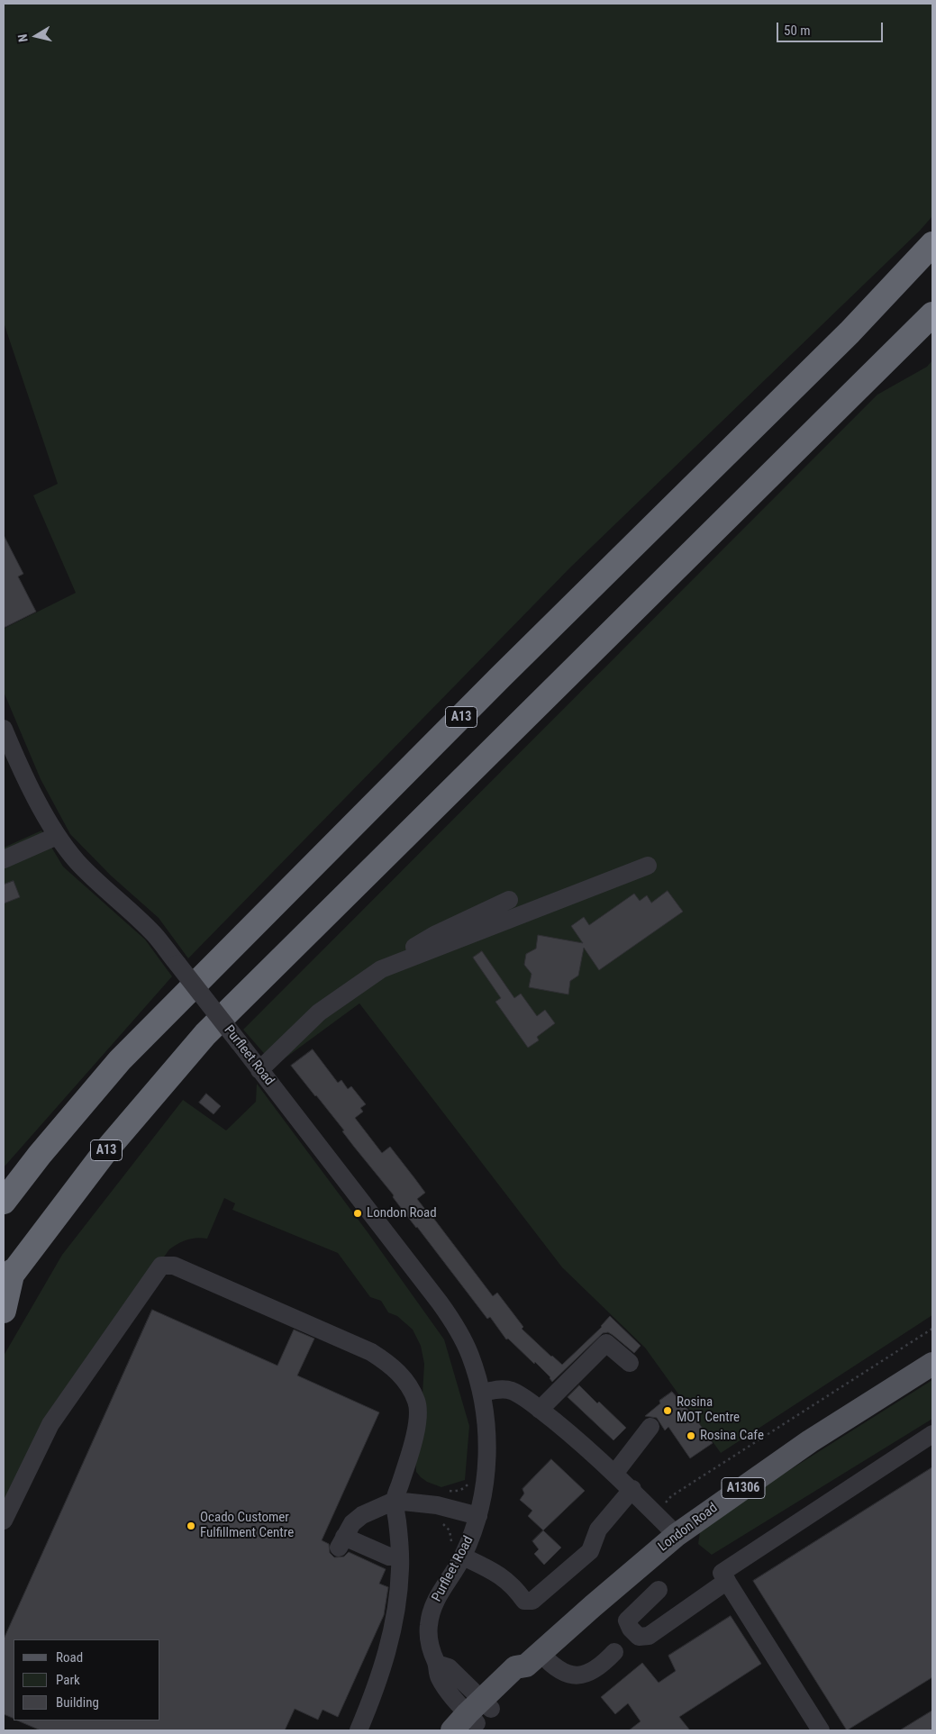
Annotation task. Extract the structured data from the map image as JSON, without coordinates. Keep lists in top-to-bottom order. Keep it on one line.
{"streets":{"highway":["A13"],"main road":["A1306","London Road"],"street":["Purfleet Road"]},"crossings":[["Purfleet Road","London Road"]],"places":["London Road","Rosina MOT Centre","Rosina Cafe","Ocado Customer Fulfillment Centre"],"legend":["Road","Park","Building"],"scale_bar":"50 m","north":"left"}
